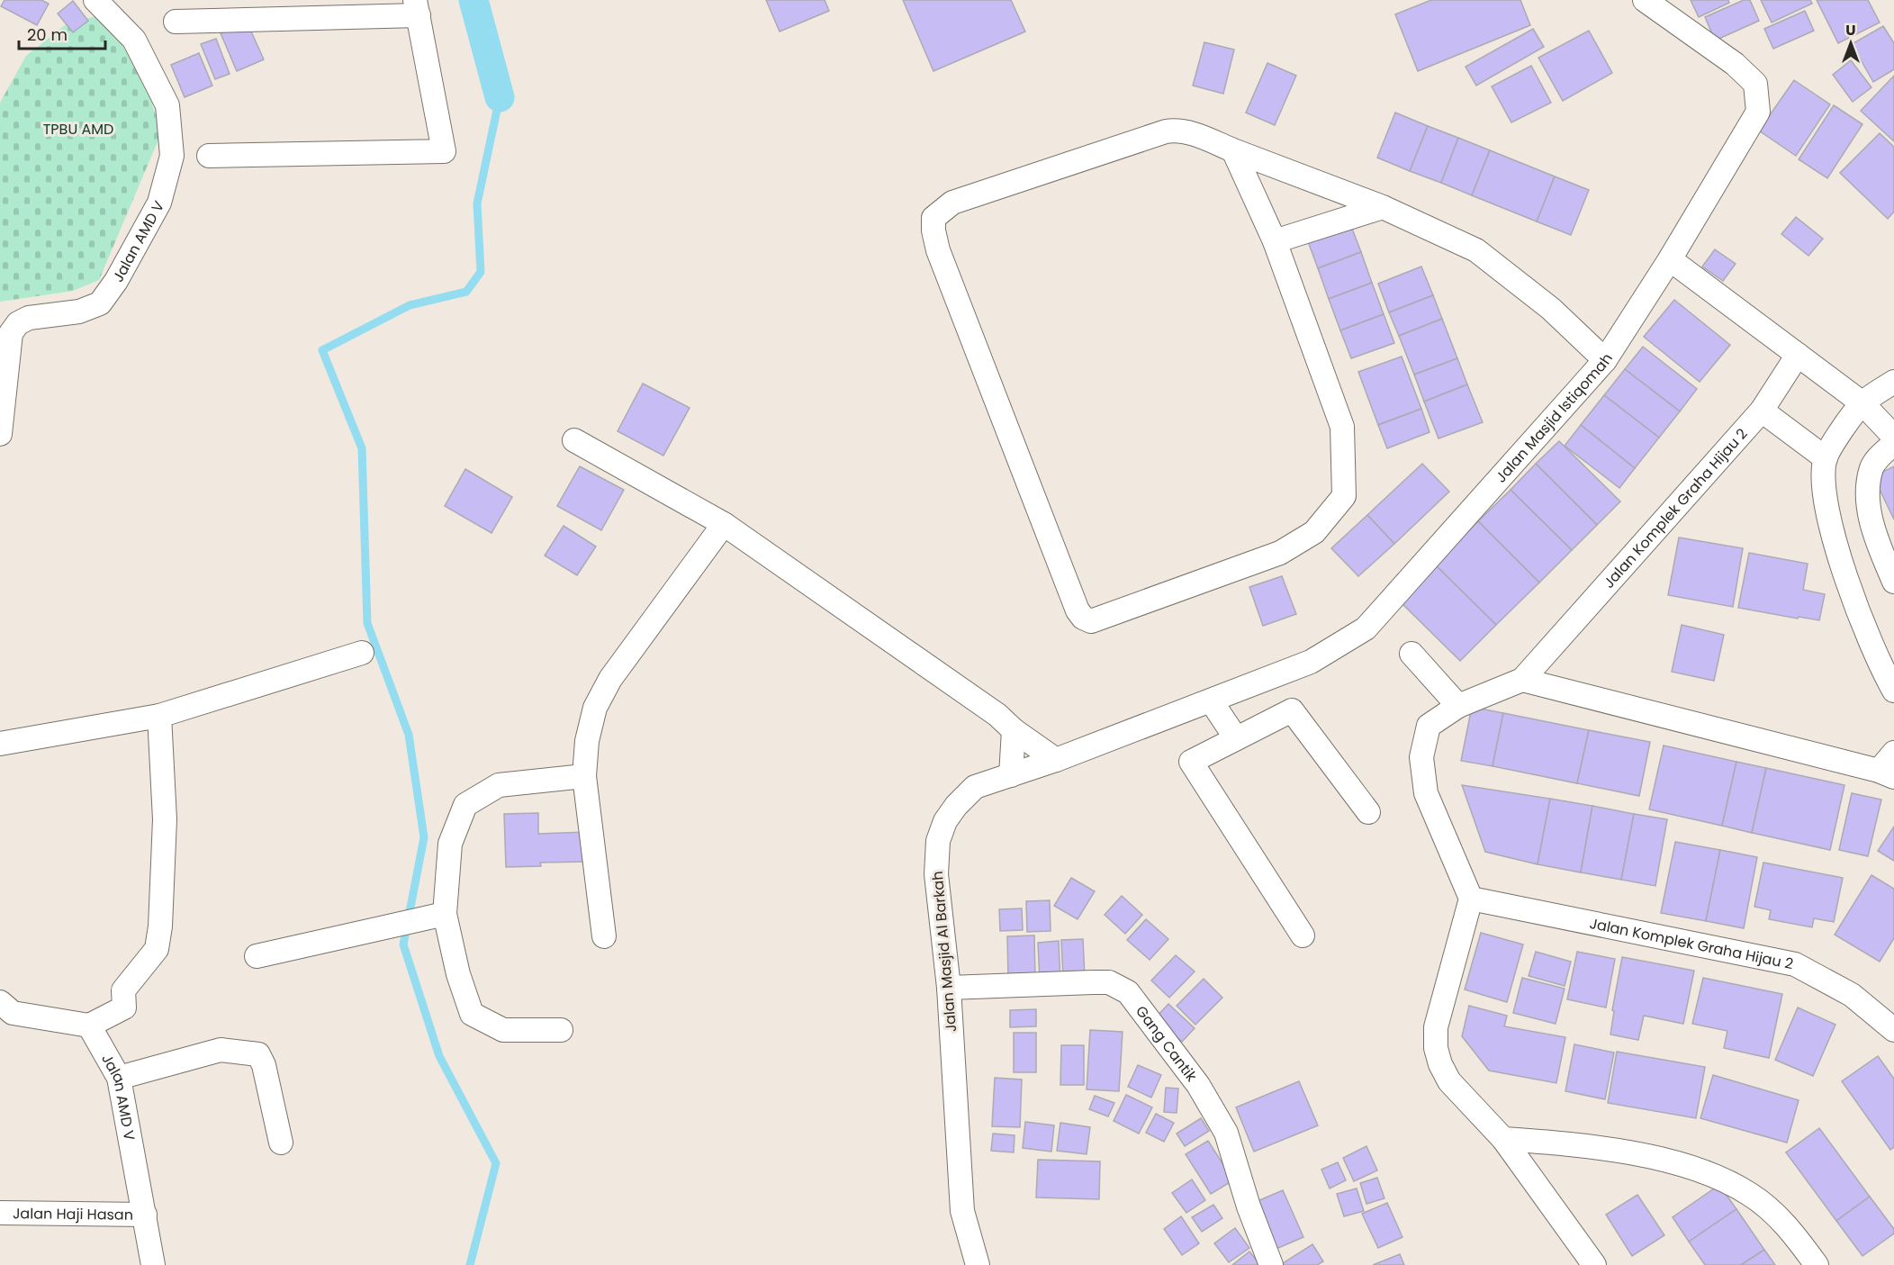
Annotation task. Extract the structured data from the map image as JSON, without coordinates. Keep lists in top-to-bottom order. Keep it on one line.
{"streets":{"street":["Jalan AMD V","Jalan Masjid Istiqomah","Jalan Komplek Graha Hijau 2","Jalan Masjid Al Barkah","Gang Cantik","Jalan Haji Hasan"]},"crossings":[["Jalan AMD V","Jalan Haji Hasan"],["Jalan Masjid Istiqomah","Jalan Masjid Al Barkah"],["Jalan Masjid Al Barkah","Gang Cantik"]],"parks":["TPBU AMD"],"scale_bar":"20 m","north":"top"}
